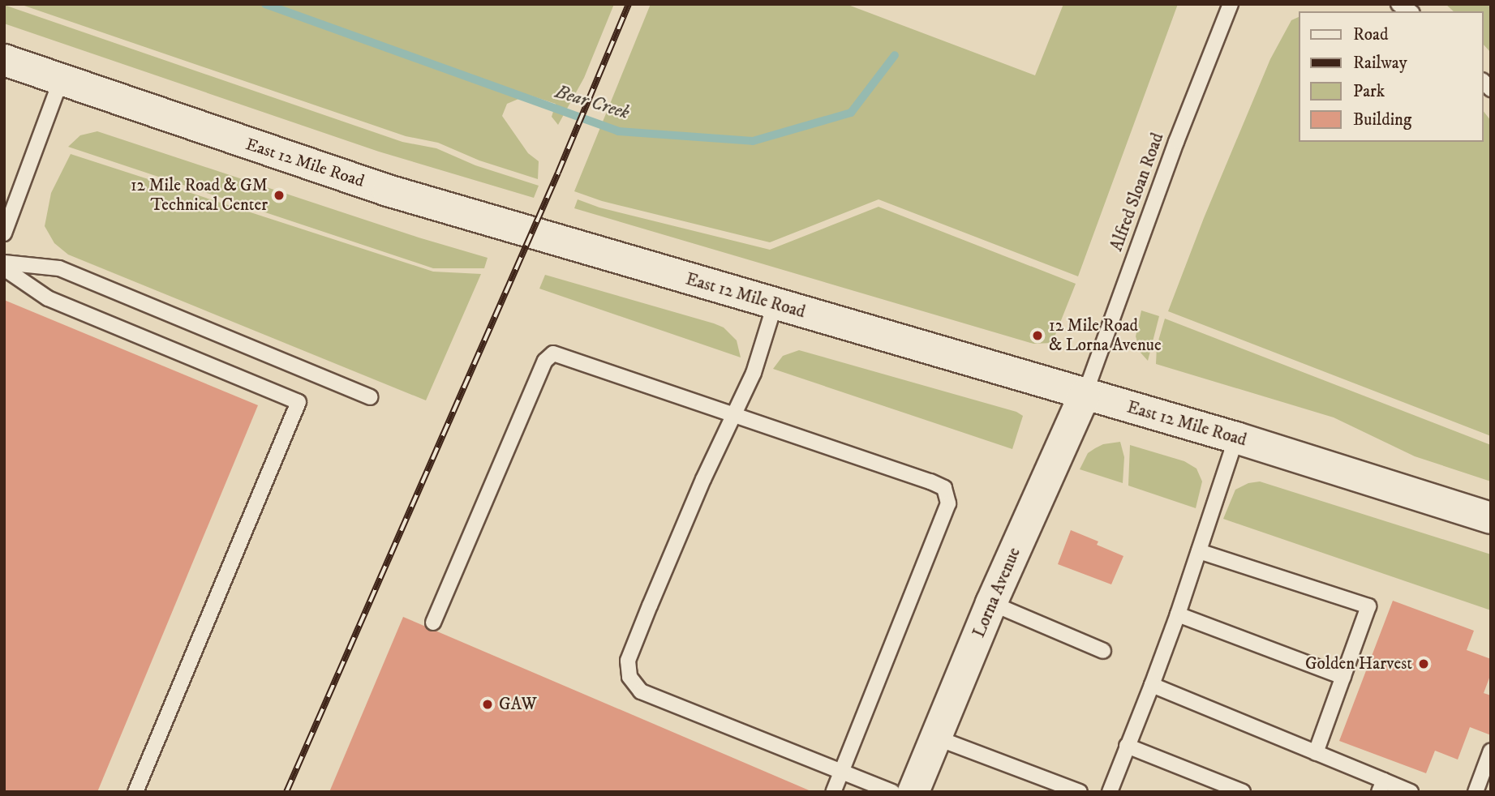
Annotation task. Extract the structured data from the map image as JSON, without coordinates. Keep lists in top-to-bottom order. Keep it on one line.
{"streets":{"main road":["East 12 Mile Road","Lorna Avenue"],"lane":["Alfred Sloan Road"]},"crossings":[["East 12 Mile Road","Alfred Sloan Road"],["East 12 Mile Road","Lorna Avenue"],["Alfred Sloan Road","Lorna Avenue"]],"water":["Bear Creek"],"places":["12 Mile Road & GM Technical Center","12 Mile Road & Lorna Avenue","Golden Harvest","GAW"],"legend":["Road","Railway","Park","Building"]}
